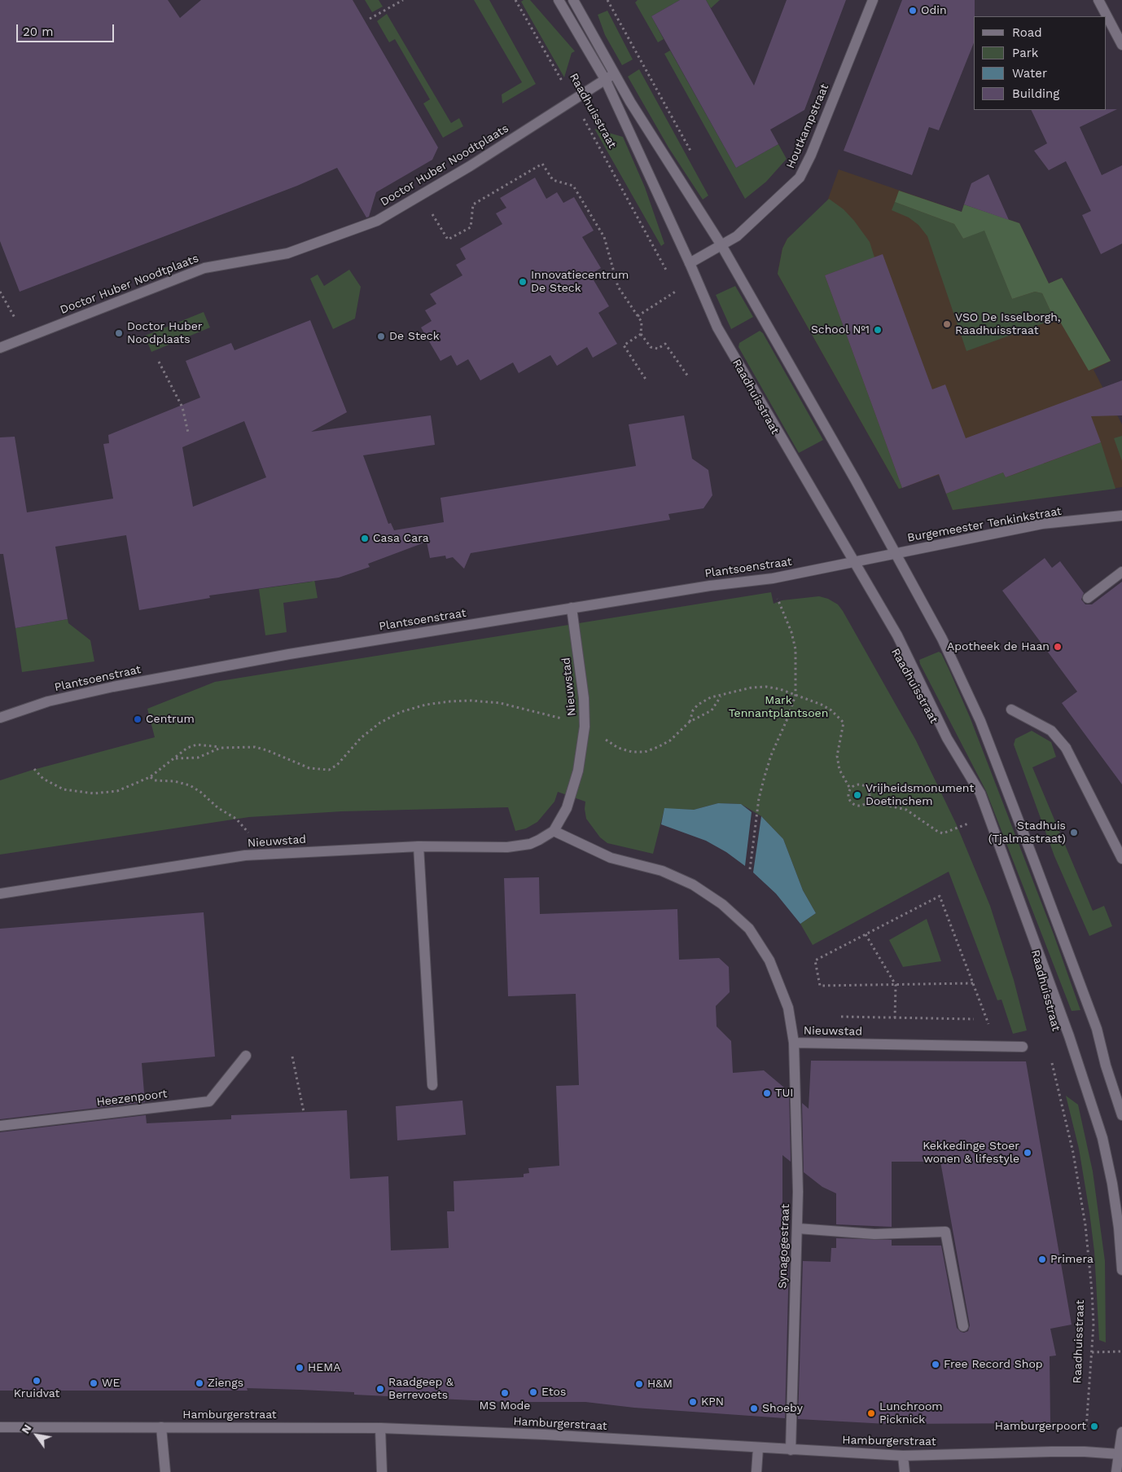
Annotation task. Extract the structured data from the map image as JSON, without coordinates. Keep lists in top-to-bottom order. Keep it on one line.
{"streets":{"street":["Raadhuisstraat","Houtkampstraat","Doctor Huber Noodtplaats","Burgemeester Tenkinkstraat","Plantsoenstraat","Nieuwstad","Heezenpoort","Synagogestraat","Hamburgerstraat"]},"crossings":[["Raadhuisstraat","Houtkampstraat"],["Raadhuisstraat","Doctor Huber Noodtplaats"],["Raadhuisstraat","Burgemeester Tenkinkstraat"],["Raadhuisstraat","Plantsoenstraat"],["Raadhuisstraat","Hamburgerstraat"],["Burgemeester Tenkinkstraat","Plantsoenstraat"],["Plantsoenstraat","Nieuwstad"],["Nieuwstad","Synagogestraat"],["Synagogestraat","Hamburgerstraat"]],"parks":["Mark Tennantplantsoen"],"places":["Odin","Innovatiecentrum De Steck","VSO De Isselborgh, Raadhuisstraat","School №1","Doctor Huber Noodplaats","De Steck","Casa Cara","Apotheek de Haan","Centrum","Vrijheidsmonument Doetinchem","Stadhuis (Tjalmastraat)","TUI","Kekkedinge Stoer wonen & lifestyle","Primera","Free Record Shop","HEMA","Kruidvat","WE","Ziengs","H&M","Raadgeep & Berrevoets","Etos","MS Mode","KPN","Shoeby","Lunchroom Picknick","Hamburgerpoort"],"legend":["Road","Park","Water","Building"],"scale_bar":"20 m","north":"top left"}
